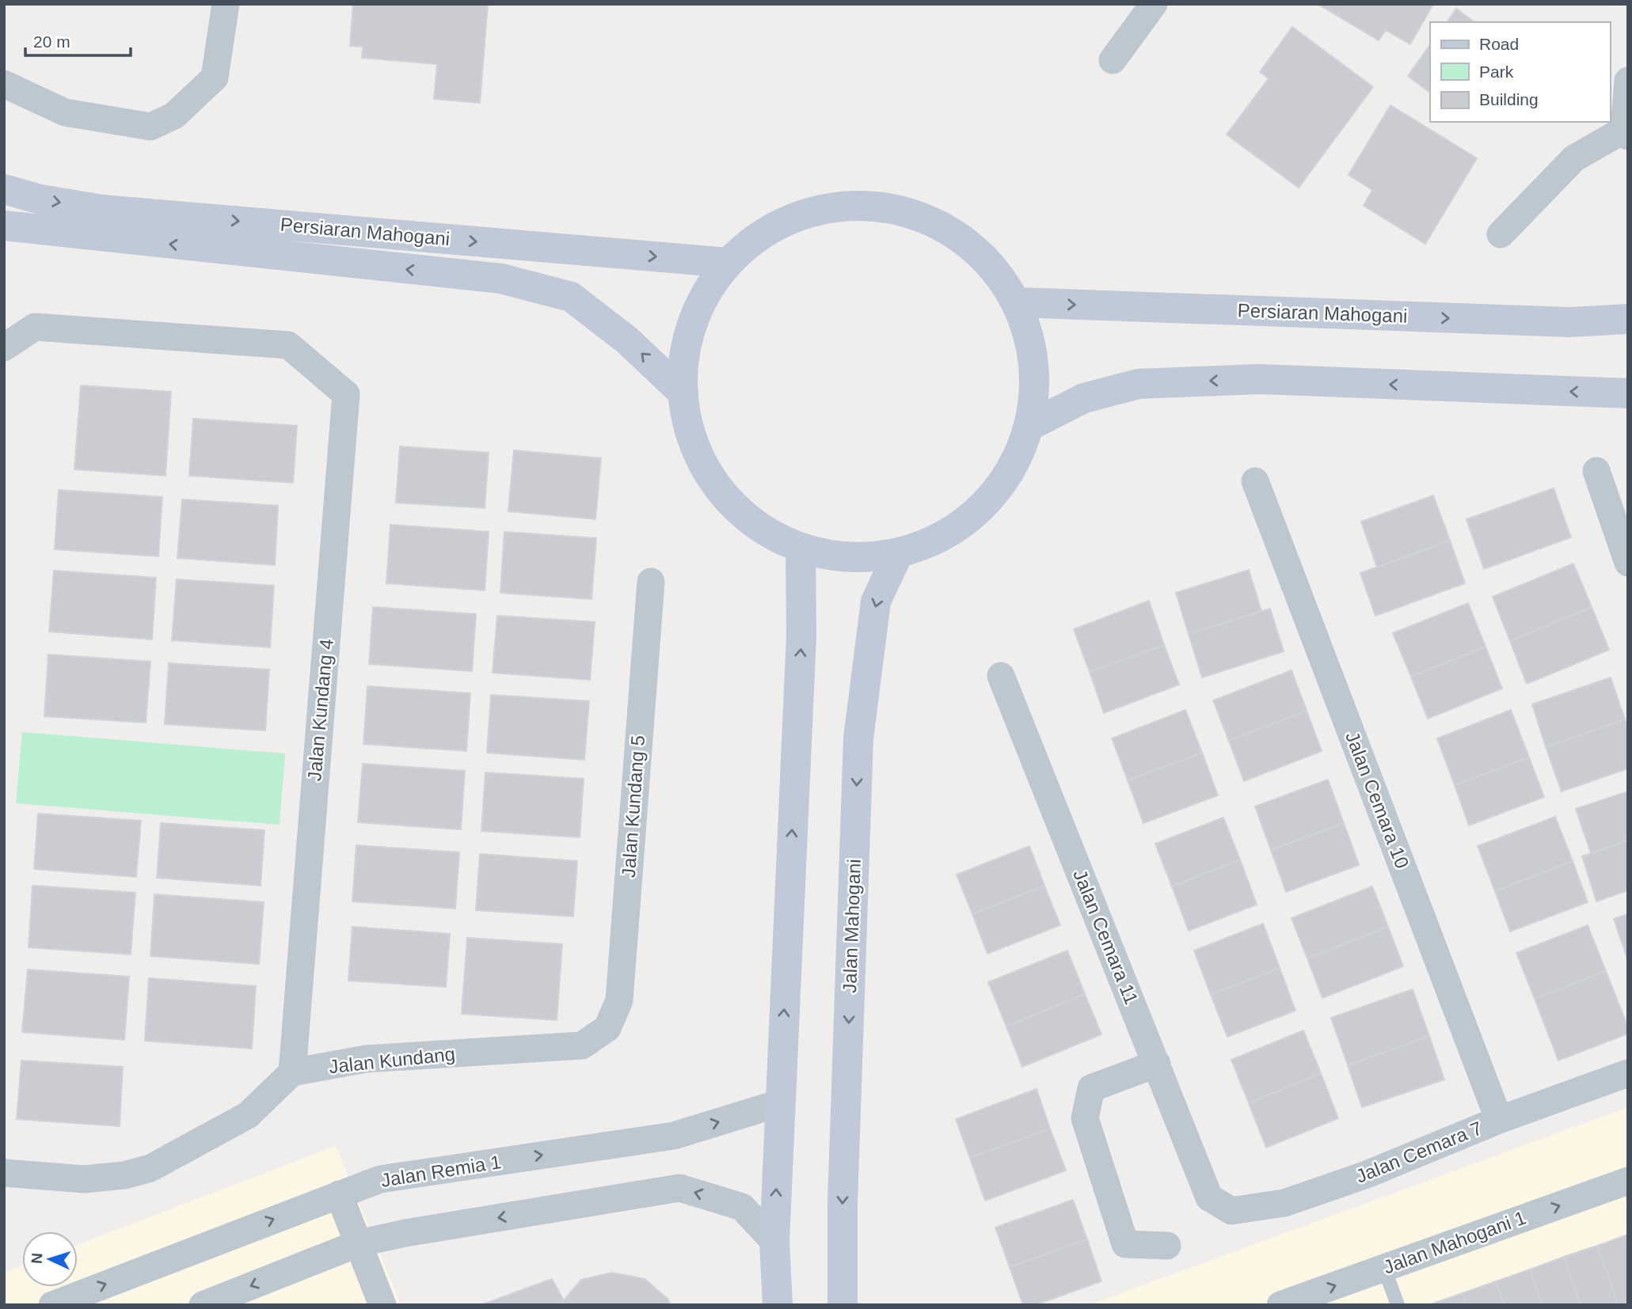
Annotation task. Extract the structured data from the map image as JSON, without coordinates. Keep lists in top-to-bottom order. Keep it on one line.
{"streets":{"main road":["Persiaran Mahogani","Jalan Mahogani"],"street":["Jalan Kundang 4","Jalan Cemara 10","Jalan Kundang 5","Jalan Cemara 11","Jalan Kundang","Jalan Cemara 7","Jalan Remia 1","Jalan Mahogani 1"]},"crossings":[["Jalan Kundang 4","Jalan Kundang"],["Jalan Cemara 10","Jalan Cemara 7"],["Jalan Kundang 5","Jalan Kundang"],["Jalan Cemara 11","Jalan Cemara 7"]],"one_way":["Jalan Mahogani 1"],"legend":["Road","Park","Building"],"scale_bar":"20 m","north":"left"}
